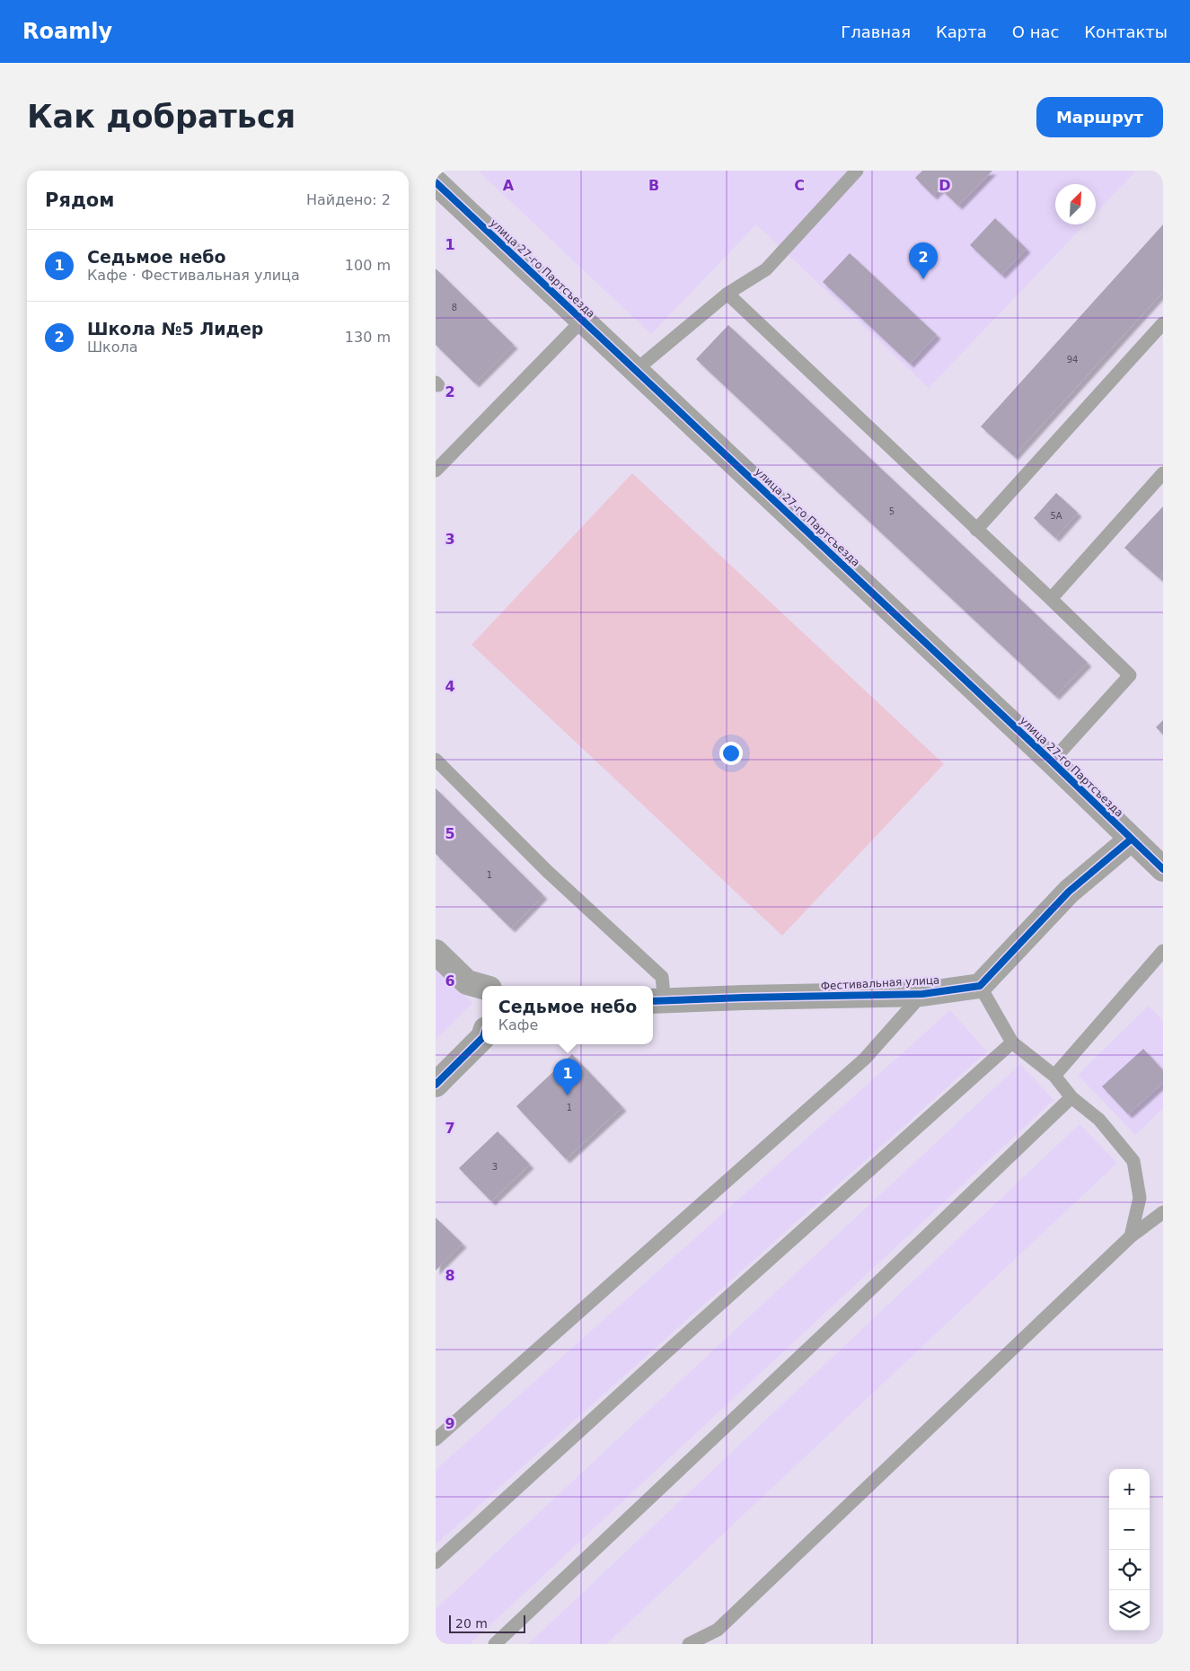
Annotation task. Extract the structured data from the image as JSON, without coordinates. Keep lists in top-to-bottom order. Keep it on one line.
{"streets":{"street":["улица 27-го Партсъезда","Фестивальная улица"]},"house_numbers":["8","94","5","5А","1","1","3"],"scale_bar":"20 m","north":"top right","page":{"header":"Roamly","nav":["Главная","Карта","О нас","Контакты"],"buttons":"Маршрут","title":"Как добраться","heading":["Рядом","Найдено: 2"],"list":[{"mark":"1","name":"Седьмое небо","note":"Кафе · Фестивальная улица","value":"100 m"},{"mark":"2","name":"Школа №5 Лидер","note":"Школа","value":"130 m"}],"pins":["2","1"],"popup":["Седьмое небо","Кафе"],"map_buttons":["+","−"],"scale":"20 m"},"grid":{"columns":["A","B","C","D"],"rows":["1","2","3","4","5","6","7","8","9"]}}
